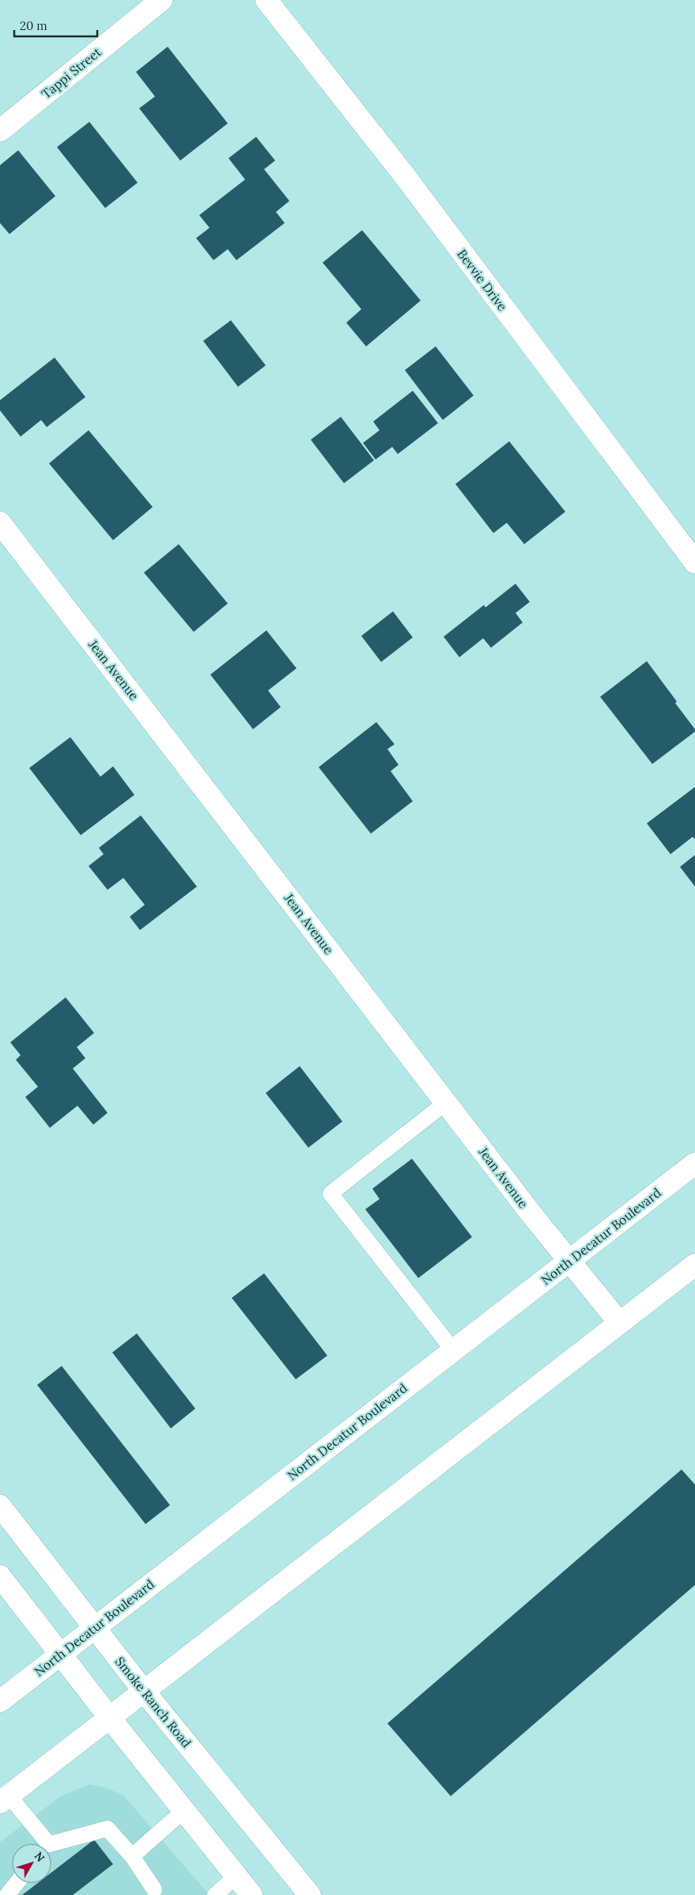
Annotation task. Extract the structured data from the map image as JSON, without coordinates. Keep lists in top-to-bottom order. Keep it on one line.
{"streets":{"main road":["Tappi Street","Bevvie Drive","Jean Avenue","North Decatur Boulevard","Smoke Ranch Road"]},"crossings":[["Jean Avenue","North Decatur Boulevard"],["North Decatur Boulevard","Smoke Ranch Road"]],"scale_bar":"20 m","north":"top right"}
